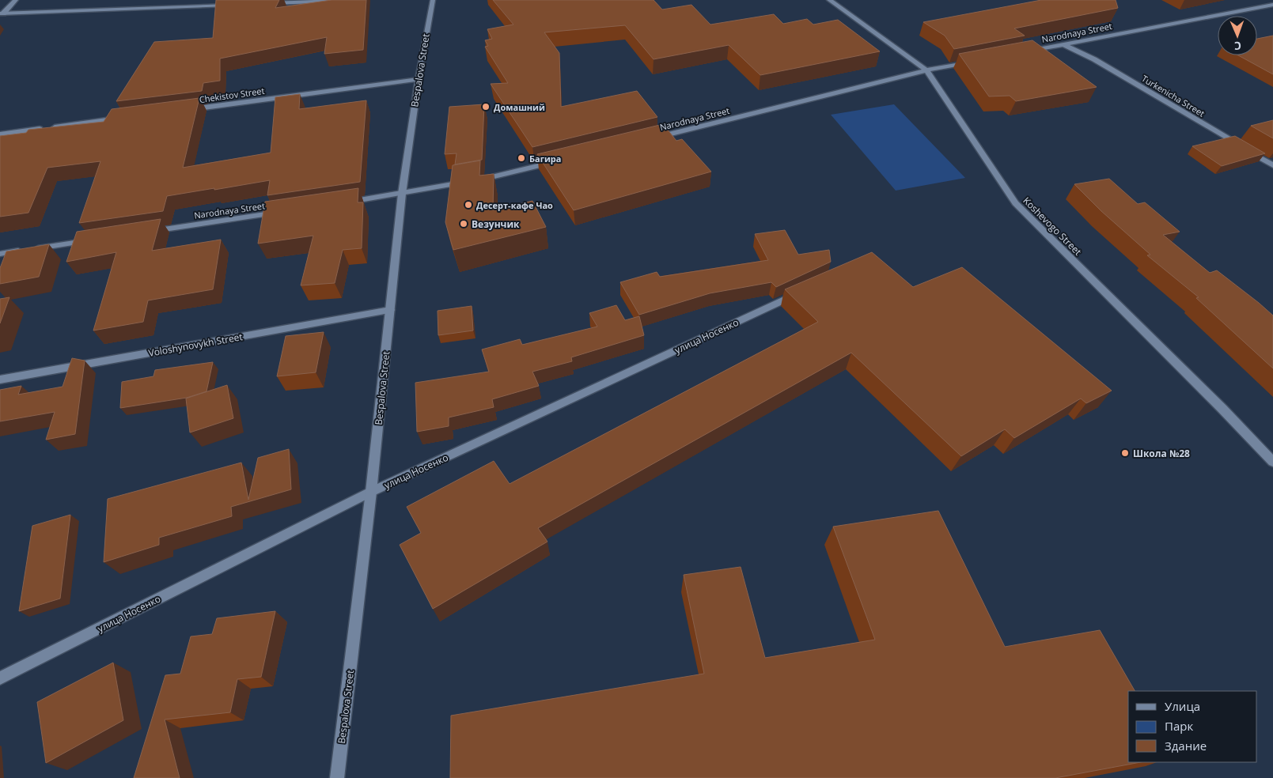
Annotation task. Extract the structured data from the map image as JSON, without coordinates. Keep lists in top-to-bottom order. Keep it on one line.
{"streets":{"street":["Narodnaya Street","Bespalova Street","Chekistov Street","Turkenicha Street","Koshevogo Street","улица Носенко","Voloshynovykh Street"]},"crossings":[["Narodnaya Street","Turkenicha Street"],["Narodnaya Street","Koshevogo Street"],["Bespalova Street","Chekistov Street"],["Bespalova Street","улица Носенко"],["Bespalova Street","Voloshynovykh Street"]],"places":["Домашний","Багира","Десерт-кафе Чао","Везунчик","Школа №28"],"legend":["Улица","Парк","Здание"],"north":"bottom"}
